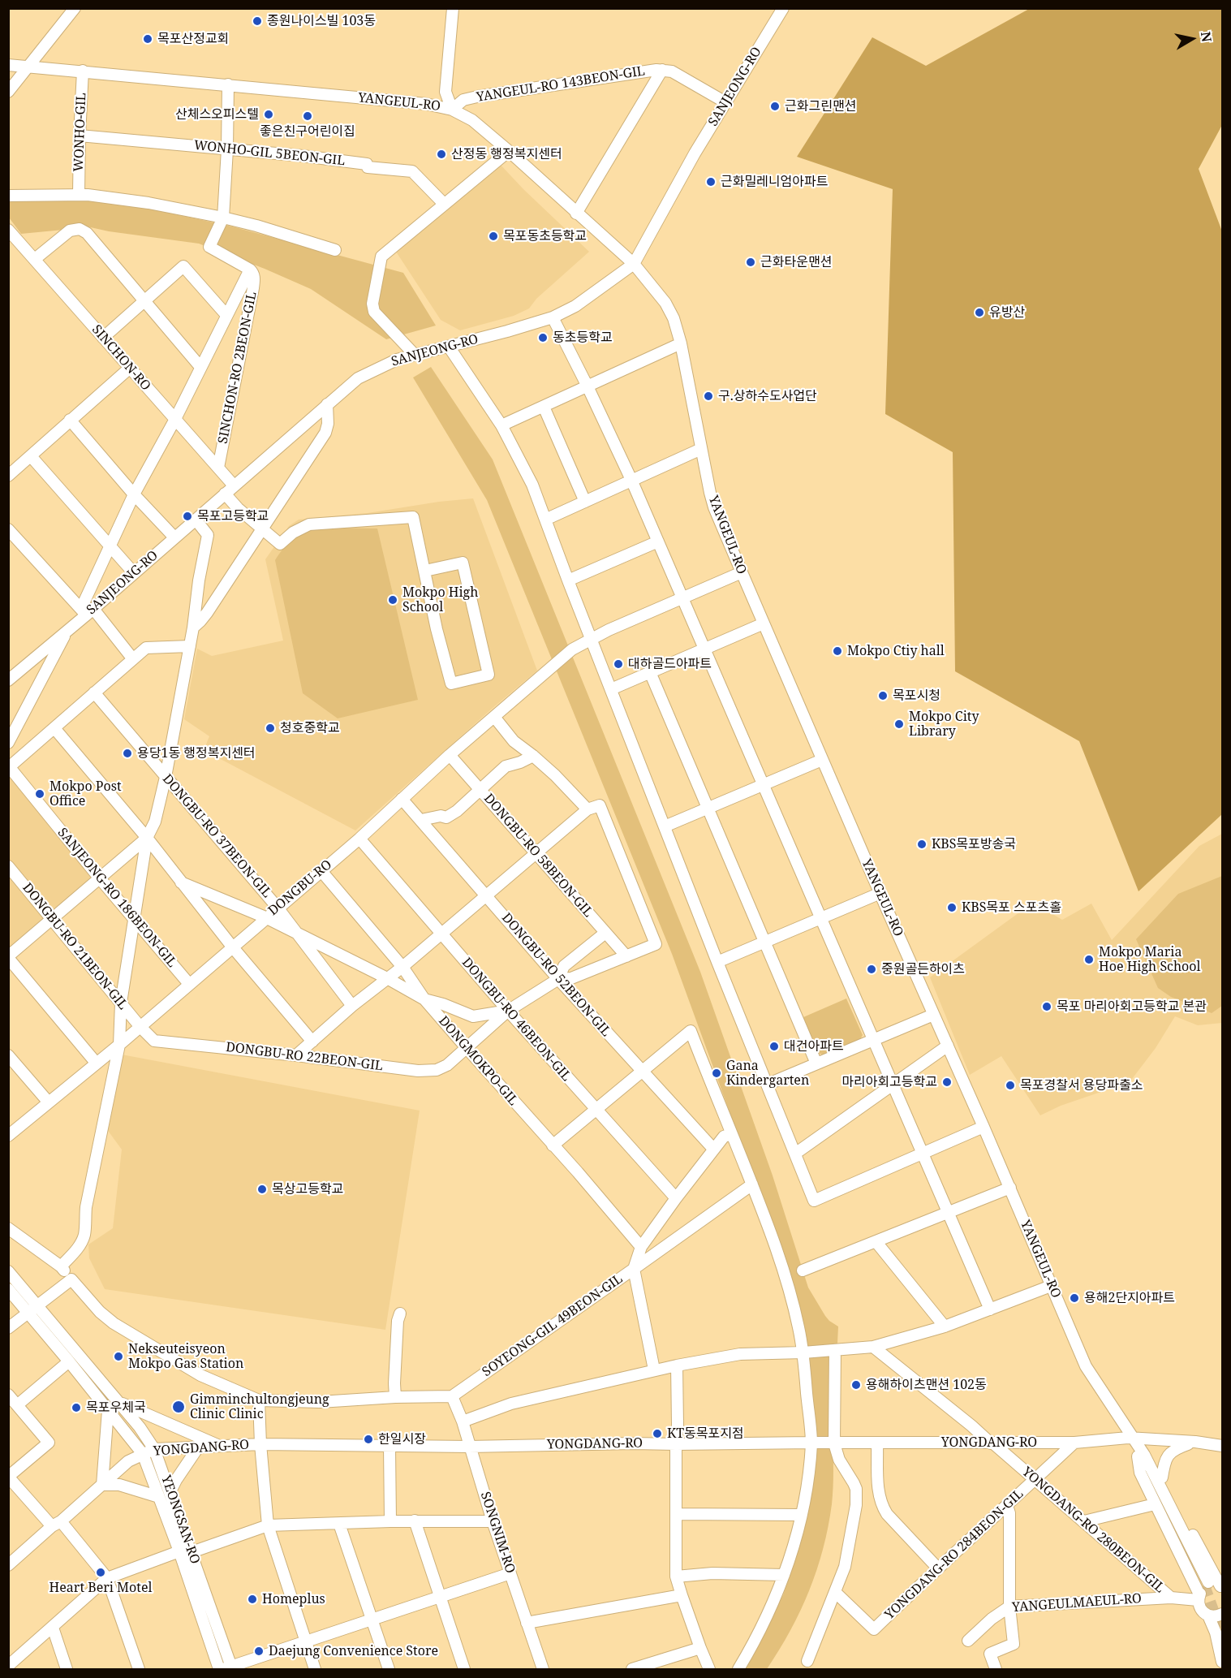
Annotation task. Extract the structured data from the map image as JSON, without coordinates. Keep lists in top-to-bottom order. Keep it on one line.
{"streets":{"street":["YANGEUL-RO 143BEON-GIL","SANJEONG-RO","YANGEUL-RO","WONHO-GIL","WONHO-GIL 5BEON-GIL","SINCHON-RO","SINCHON-RO 2BEON-GIL","DONGBU-RO 37BEON-GIL","DONGBU-RO 58BEON-GIL","DONGBU-RO","SANJEONG-RO 186BEON-GIL","DONGBU-RO 21BEON-GIL","DONGBU-RO 52BEON-GIL","DONGBU-RO 46BEON-GIL","DONGBU-RO 22BEON-GIL","DONGMOKPO-GIL","SOYEONG-GIL 49BEON-GIL","YONGDANG-RO","YEONGSAN-RO","YONGDANG-RO 280BEON-GIL","SONGNIM-RO","YONGDANG-RO 284BEON-GIL","YANGEULMAEUL-RO"]},"crossings":[["YANGEUL-RO 143BEON-GIL","YANGEUL-RO"],["SANJEONG-RO","YANGEUL-RO"],["SANJEONG-RO","SINCHON-RO"],["YANGEUL-RO","WONHO-GIL"],["YANGEUL-RO","DONGBU-RO"],["YANGEUL-RO","YONGDANG-RO"],["YANGEUL-RO","YANGEULMAEUL-RO"],["WONHO-GIL","WONHO-GIL 5BEON-GIL"],["SINCHON-RO","SINCHON-RO 2BEON-GIL"],["DONGBU-RO 37BEON-GIL","DONGBU-RO"],["DONGBU-RO 58BEON-GIL","DONGBU-RO"],["DONGBU-RO","SANJEONG-RO 186BEON-GIL"],["DONGBU-RO","DONGBU-RO 21BEON-GIL"],["DONGBU-RO","DONGBU-RO 52BEON-GIL"],["DONGBU-RO","DONGBU-RO 46BEON-GIL"],["DONGBU-RO","DONGBU-RO 22BEON-GIL"],["DONGBU-RO","DONGMOKPO-GIL"],["DONGBU-RO 21BEON-GIL","DONGBU-RO 22BEON-GIL"],["DONGBU-RO 52BEON-GIL","SOYEONG-GIL 49BEON-GIL"],["DONGBU-RO 46BEON-GIL","DONGBU-RO 22BEON-GIL"],["DONGBU-RO 46BEON-GIL","SOYEONG-GIL 49BEON-GIL"],["DONGBU-RO 22BEON-GIL","DONGMOKPO-GIL"],["DONGMOKPO-GIL","SOYEONG-GIL 49BEON-GIL"],["SOYEONG-GIL 49BEON-GIL","SONGNIM-RO"],["YONGDANG-RO","YEONGSAN-RO"],["YONGDANG-RO","YONGDANG-RO 280BEON-GIL"],["YONGDANG-RO","SONGNIM-RO"],["YONGDANG-RO","YONGDANG-RO 284BEON-GIL"],["YONGDANG-RO 280BEON-GIL","YONGDANG-RO 284BEON-GIL"],["YONGDANG-RO 280BEON-GIL","YANGEULMAEUL-RO"]],"places":["종원나이스빌 103동","목포산정교회","근화그린맨션","산체스오피스텔","좋은친구어린이집","산정동 행정복지센터","근화밀레니엄아파트","목포동초등학교","근화타운맨션","유방산","동초등학교","구.상하수도사업단","목포고등학교","Mokpo High School","Mokpo Ctiy hall","대하골드아파트","목포시청","Mokpo City Library","청호중학교","용당1동 행정복지센터","Mokpo Post Office","KBS목포방송국","KBS목포 스포츠홀","Mokpo Maria Hoe High School","중원골든하이츠","목포 마리아회고등학교 본관","대건아파트","Gana Kindergarten","마리아회고등학교","목포경찰서 용당파출소","목상고등학교","용해2단지아파트","Nekseuteisyeon Mokpo Gas Station","용해하이츠맨션 102동","Gimminchultongjeung Clinic Clinic","목포우체국","KT동목포지점","한일시장","Heart Beri Motel","Homeplus","Daejung Convenience Store"],"north":"right"}
